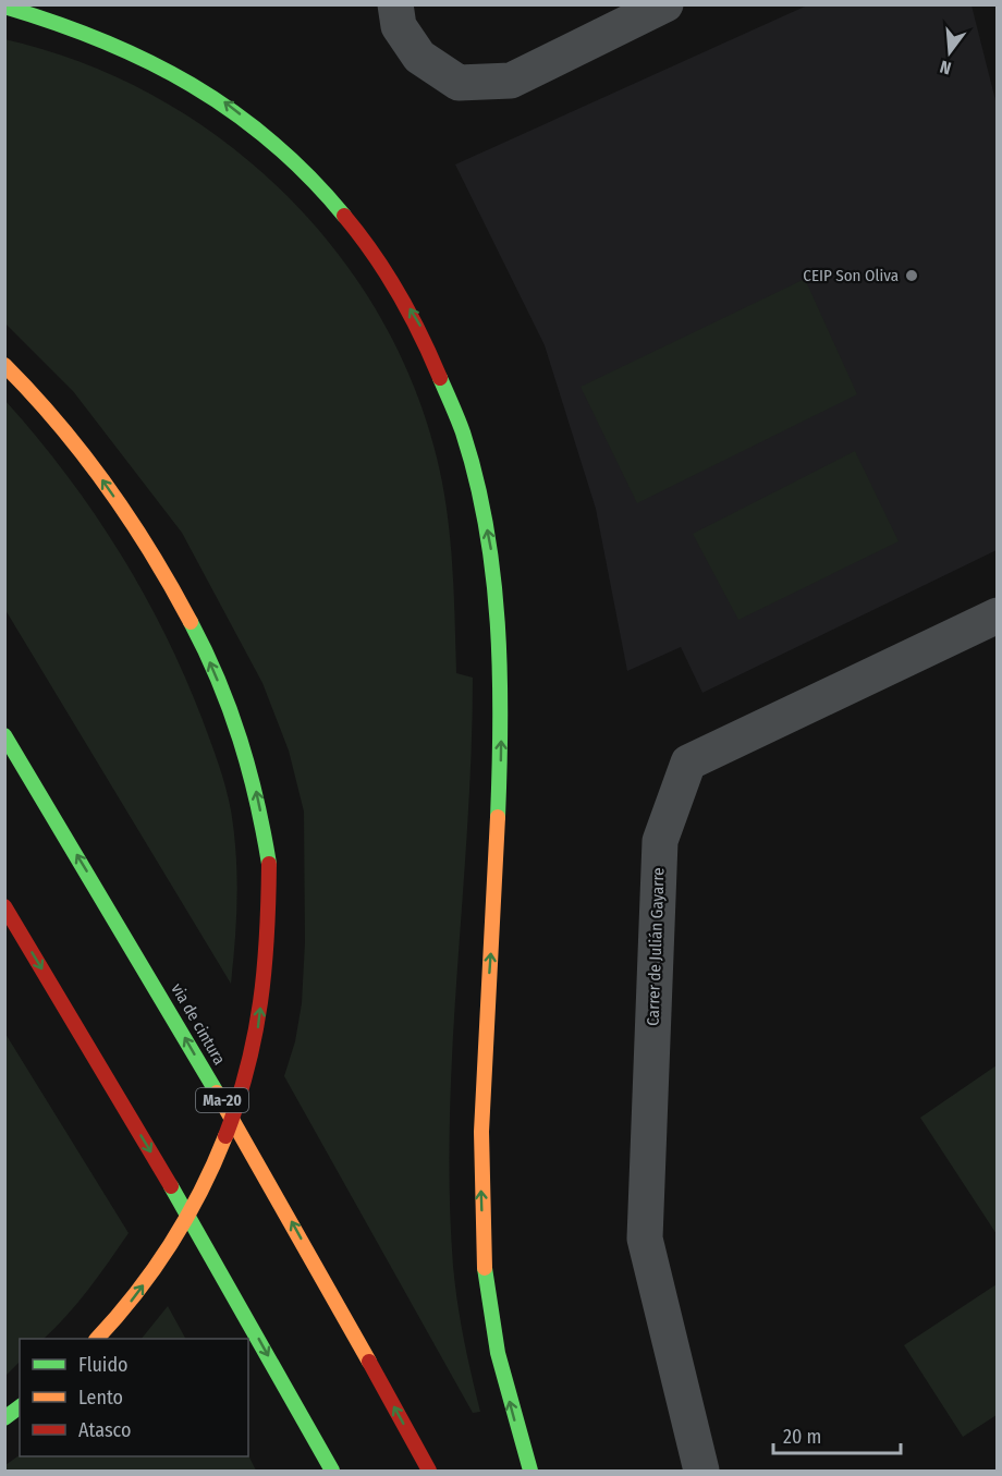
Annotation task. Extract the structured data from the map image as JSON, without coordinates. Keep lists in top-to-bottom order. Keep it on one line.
{"streets":{"highway":["via de cintura","Ma-20"],"street":["Carrer de Julián Gayarre"]},"places":["CEIP Son Oliva"],"legend":["Fluido","Lento","Atasco"],"scale_bar":"20 m","north":"bottom"}
